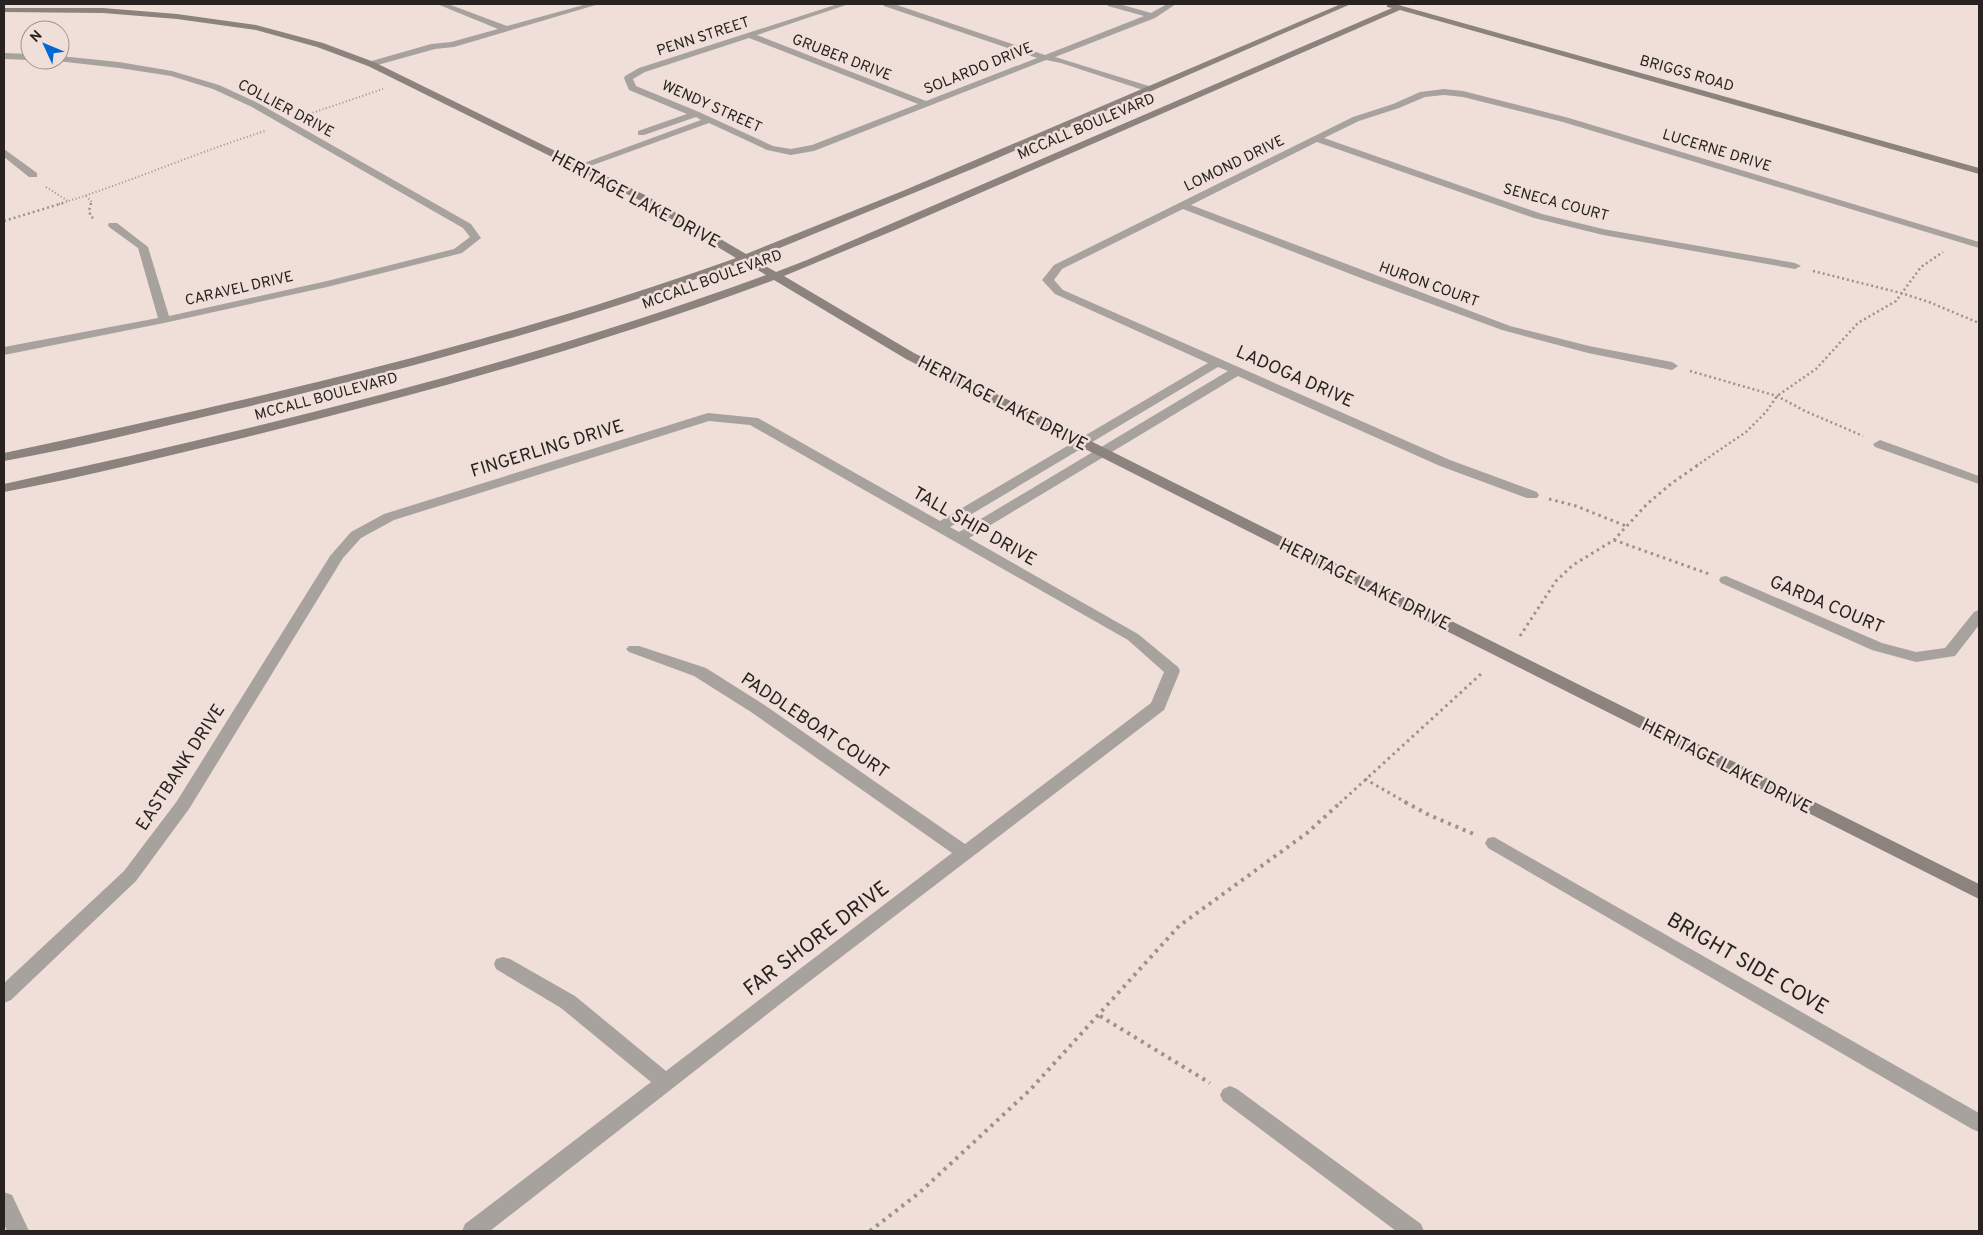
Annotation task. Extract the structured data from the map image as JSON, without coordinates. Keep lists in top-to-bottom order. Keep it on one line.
{"streets":{"main road":["BRIGGS ROAD","MCCALL BOULEVARD","HERITAGE LAKE DRIVE"],"street":["PENN STREET","GRUBER DRIVE","SOLARDO DRIVE","WENDY STREET","COLLIER DRIVE","LUCERNE DRIVE","LOMOND DRIVE","SENECA COURT","HURON COURT","CARAVEL DRIVE","LADOGA DRIVE","FINGERLING DRIVE","TALL SHIP DRIVE","GARDA COURT","PADDLEBOAT COURT","EASTBANK DRIVE","FAR SHORE DRIVE","BRIGHT SIDE COVE"]},"crossings":[["PENN STREET","GRUBER DRIVE"],["PENN STREET","WENDY STREET"],["GRUBER DRIVE","SOLARDO DRIVE"],["SOLARDO DRIVE","WENDY STREET"],["BRIGGS ROAD","MCCALL BOULEVARD"],["COLLIER DRIVE","CARAVEL DRIVE"],["MCCALL BOULEVARD","HERITAGE LAKE DRIVE"],["LUCERNE DRIVE","LOMOND DRIVE"],["LOMOND DRIVE","SENECA COURT"],["LOMOND DRIVE","HURON COURT"],["LOMOND DRIVE","LADOGA DRIVE"],["FINGERLING DRIVE","TALL SHIP DRIVE"],["FINGERLING DRIVE","EASTBANK DRIVE"],["TALL SHIP DRIVE","FAR SHORE DRIVE"],["PADDLEBOAT COURT","FAR SHORE DRIVE"]],"north":"top left"}
